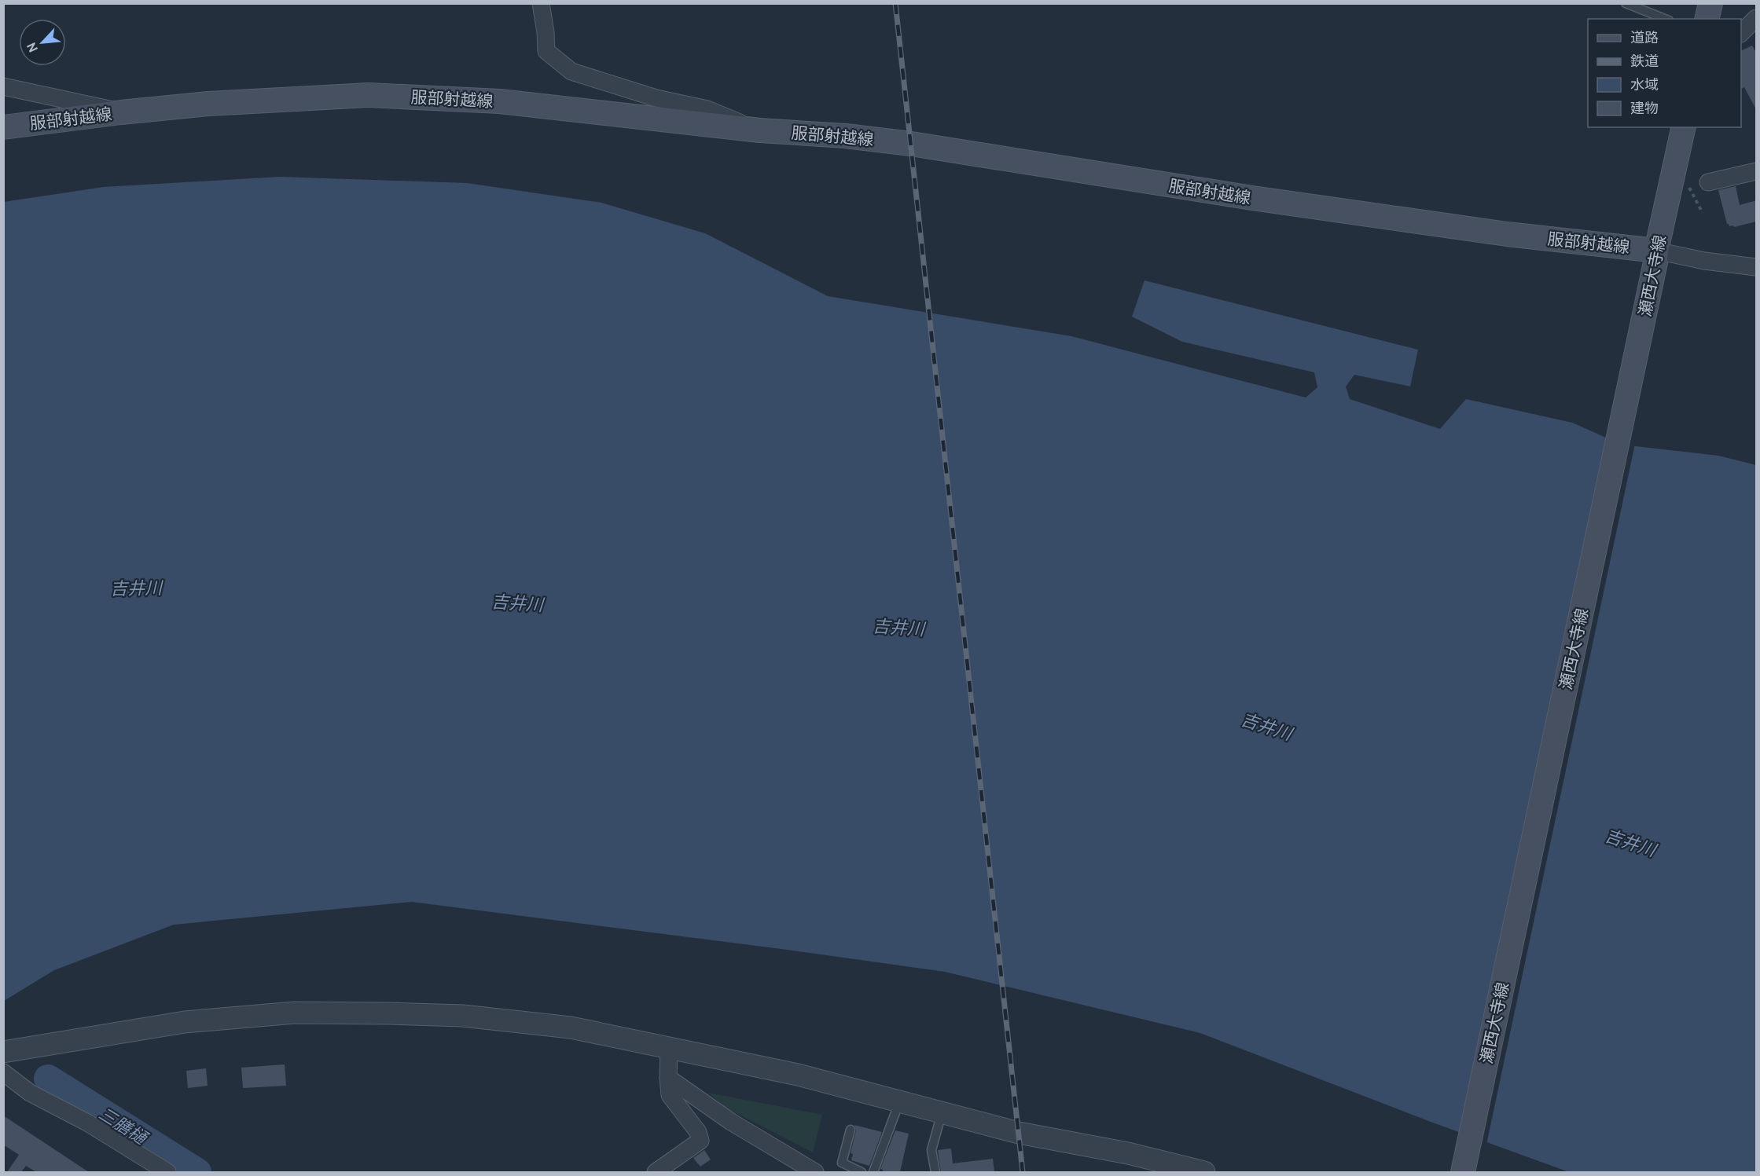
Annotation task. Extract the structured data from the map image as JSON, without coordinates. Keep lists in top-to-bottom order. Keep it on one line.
{"streets":{"main road":["服部射越線","瀬西大寺線"]},"crossings":[["服部射越線","瀬西大寺線"]],"water":["吉井川","三膳樋"],"legend":["道路","鉄道","水域","建物"],"north":"bottom left"}
